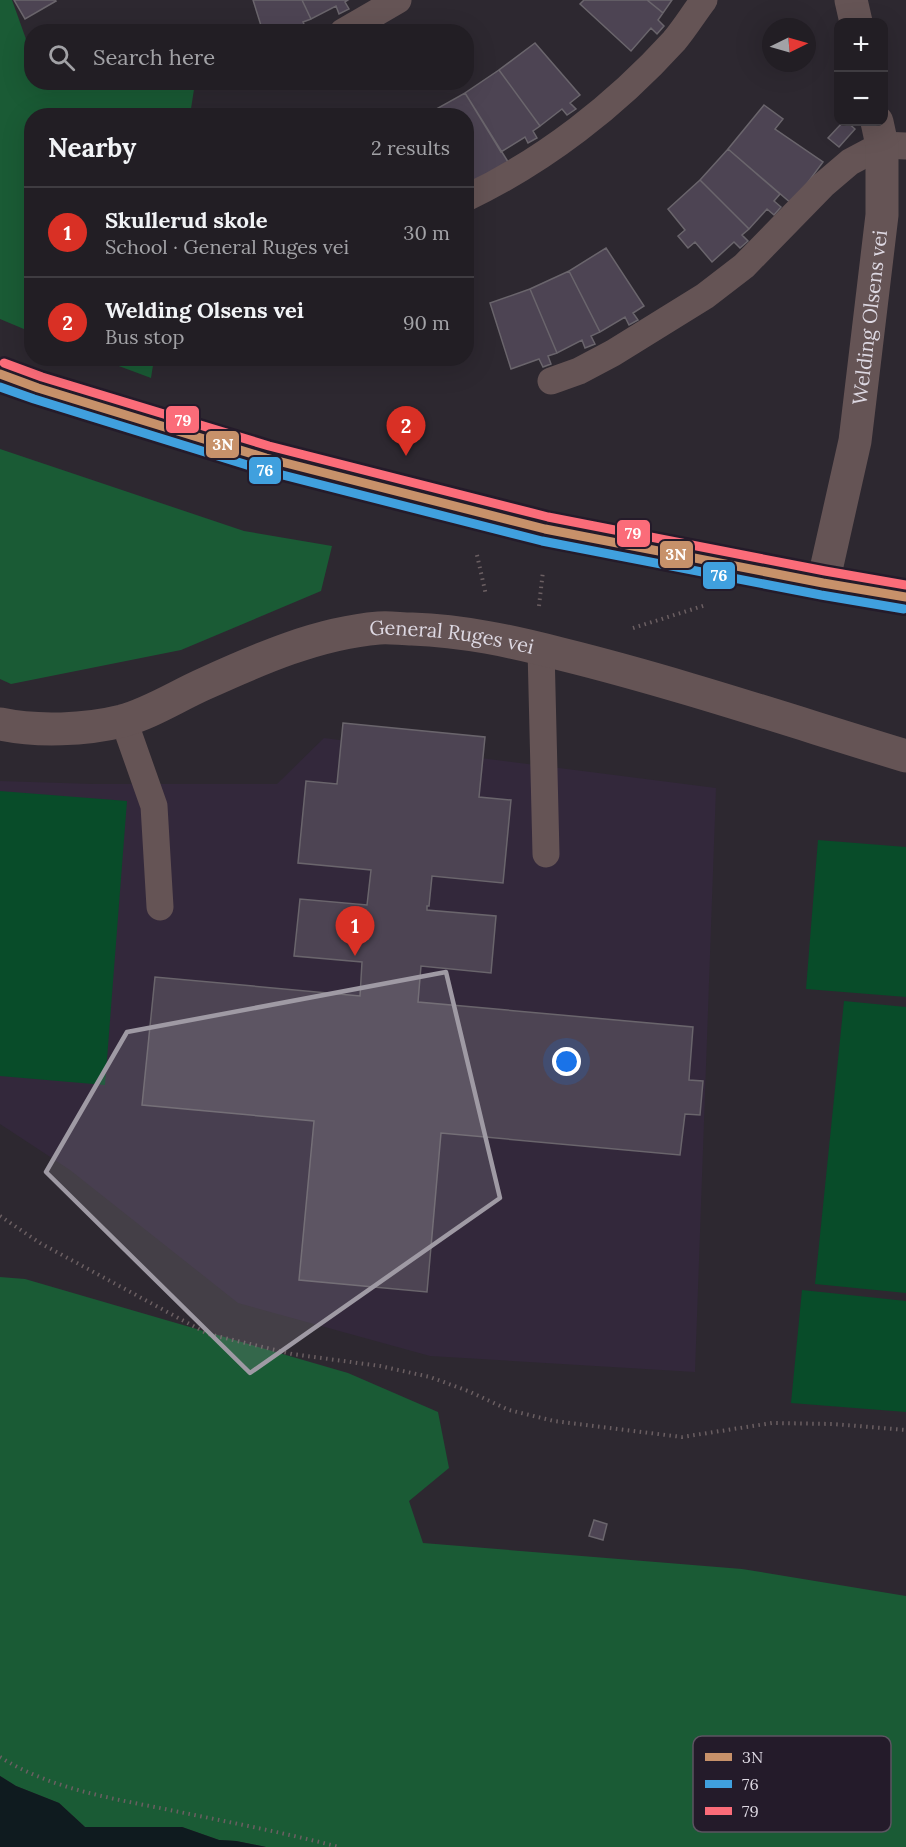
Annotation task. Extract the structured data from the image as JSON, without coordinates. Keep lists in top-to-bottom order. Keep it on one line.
{"streets":{"street":["Welding Olsens vei","General Ruges vei"]},"lines":["transit line 79","transit line 3N","transit line 76"],"legend":["3N","76","79"],"north":"right","page":{"map_buttons":["+","−"],"search":"Search here","heading":["Nearby","2 results"],"list":[{"mark":"1","name":"Skullerud skole","note":"School · General Ruges vei","value":"30 m"},{"mark":"2","name":"Welding Olsens vei","note":"Bus stop","value":"90 m"}],"pins":["2","1"]}}
